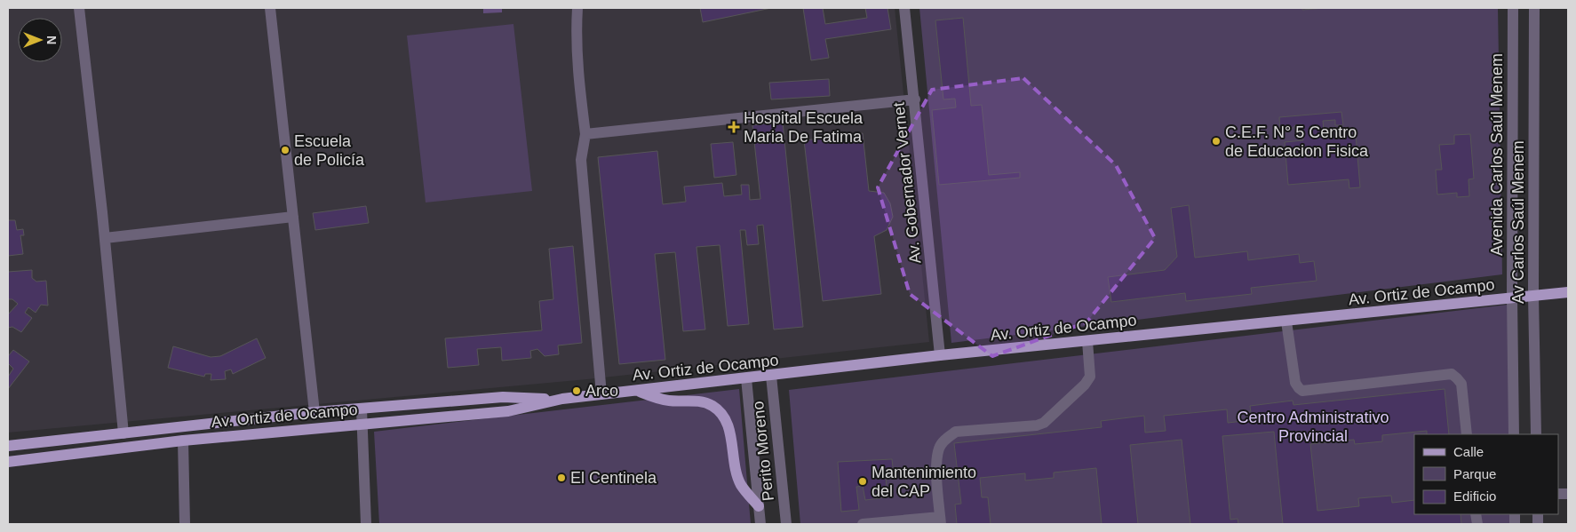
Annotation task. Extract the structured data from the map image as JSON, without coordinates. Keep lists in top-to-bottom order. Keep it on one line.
{"streets":{"main road":["Av. Ortiz de Ocampo"],"street":["Avenida Carlos Saúl Menem","Av. Gobernador Vernet","Av Carlos Saúl Menem","Perito Moreno"]},"crossings":[["Avenida Carlos Saúl Menem","Av. Ortiz de Ocampo"],["Av. Gobernador Vernet","Av. Ortiz de Ocampo"],["Av Carlos Saúl Menem","Av. Ortiz de Ocampo"],["Av. Ortiz de Ocampo","Perito Moreno"]],"parks":["Centro Administrativo Provincial"],"places":{"health":["Hospital Escuela Maria De Fatima"],"other":["C.E.F. N° 5 Centro de Educacion Fisica","Escuela de Policía","Arco","El Centinela","Mantenimiento del CAP"]},"legend":["Calle","Parque","Edificio"],"north":"right"}
